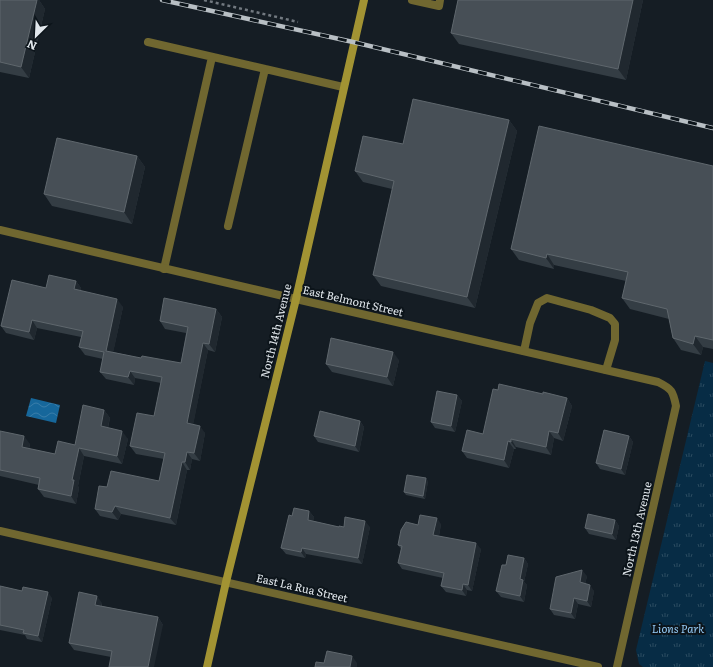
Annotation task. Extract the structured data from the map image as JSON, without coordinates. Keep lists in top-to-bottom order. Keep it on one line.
{"streets":{"street":["East Belmont Street","North 14th Avenue","North 13th Avenue","East La Rua Street"]},"crossings":[["East Belmont Street","North 14th Avenue"],["East Belmont Street","North 13th Avenue"],["North 14th Avenue","East La Rua Street"]],"parks":["Lions Park"],"north":"bottom left"}
